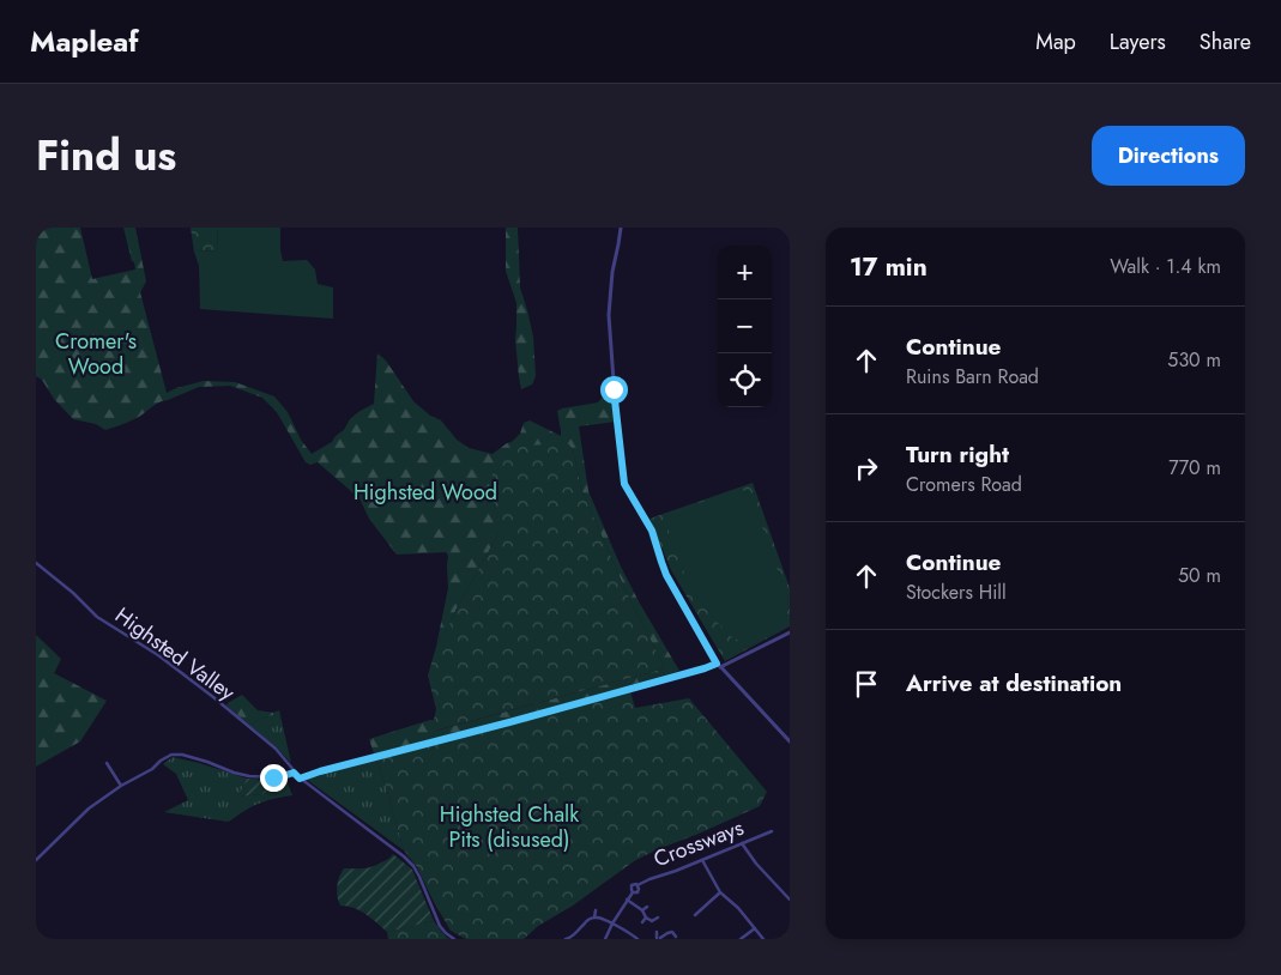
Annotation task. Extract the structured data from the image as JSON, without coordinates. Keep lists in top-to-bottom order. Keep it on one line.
{"streets":{"street":["Highsted Valley","Crossways"]},"parks":["Cromer's Wood","Highsted Wood","Highsted Chalk Pits (disused)"],"page":{"header":"Mapleaf","nav":["Map","Layers","Share"],"title":"Find us","buttons":"Directions","heading":["17 min","Walk · 1.4 km"],"map_buttons":["+","−"],"list":[["Continue","Ruins Barn Road","530 m"],["Turn right","Cromers Road","770 m"],["Continue","Stockers Hill","50 m"],"Arrive at destination"]}}
